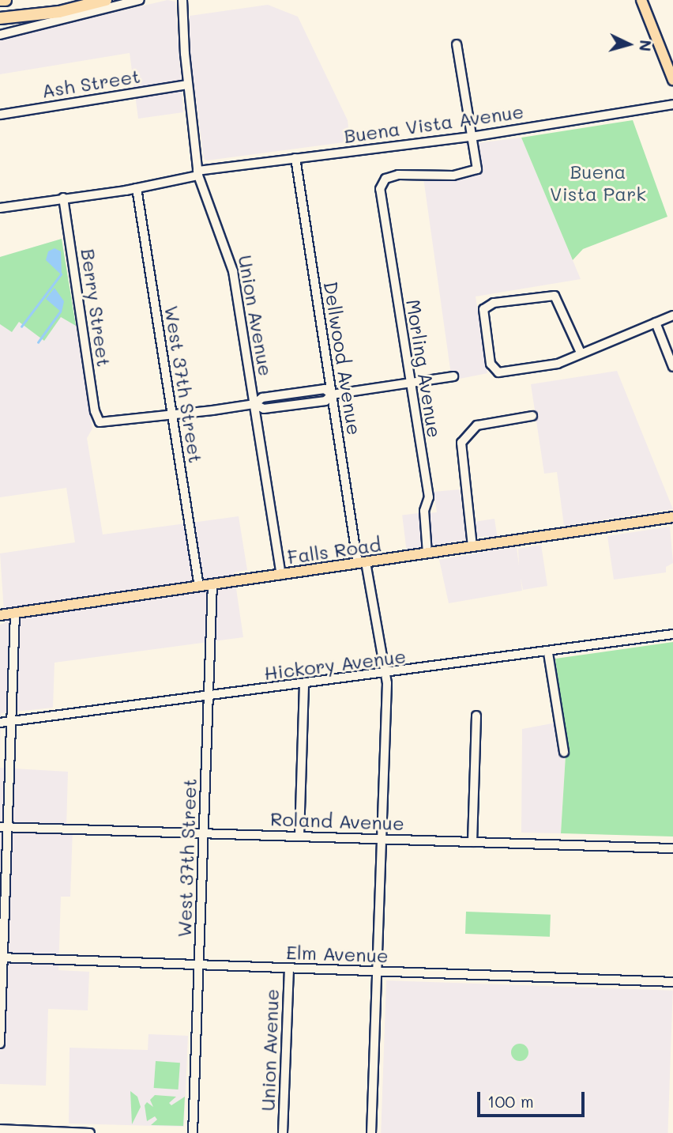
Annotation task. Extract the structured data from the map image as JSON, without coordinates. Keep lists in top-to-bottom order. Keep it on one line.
{"streets":{"main road":["Falls Road"],"street":["Ash Street","Buena Vista Avenue","Berry Street","Union Avenue","Dellwood Avenue","Morling Avenue","West 37th Street","Hickory Avenue","Roland Avenue","Elm Avenue"]},"crossings":[["Ash Street","Union Avenue"],["Buena Vista Avenue","Berry Street"],["Buena Vista Avenue","Union Avenue"],["Buena Vista Avenue","Dellwood Avenue"],["Buena Vista Avenue","Morling Avenue"],["Buena Vista Avenue","West 37th Street"],["Berry Street","West 37th Street"],["Union Avenue","Falls Road"],["Union Avenue","Elm Avenue"],["Dellwood Avenue","Falls Road"],["Dellwood Avenue","Hickory Avenue"],["Dellwood Avenue","Roland Avenue"],["Dellwood Avenue","Elm Avenue"],["Morling Avenue","Falls Road"],["West 37th Street","Falls Road"],["West 37th Street","Hickory Avenue"],["West 37th Street","Roland Avenue"],["West 37th Street","Elm Avenue"]],"parks":["Buena Vista Park"],"scale_bar":"100 m","north":"right"}
